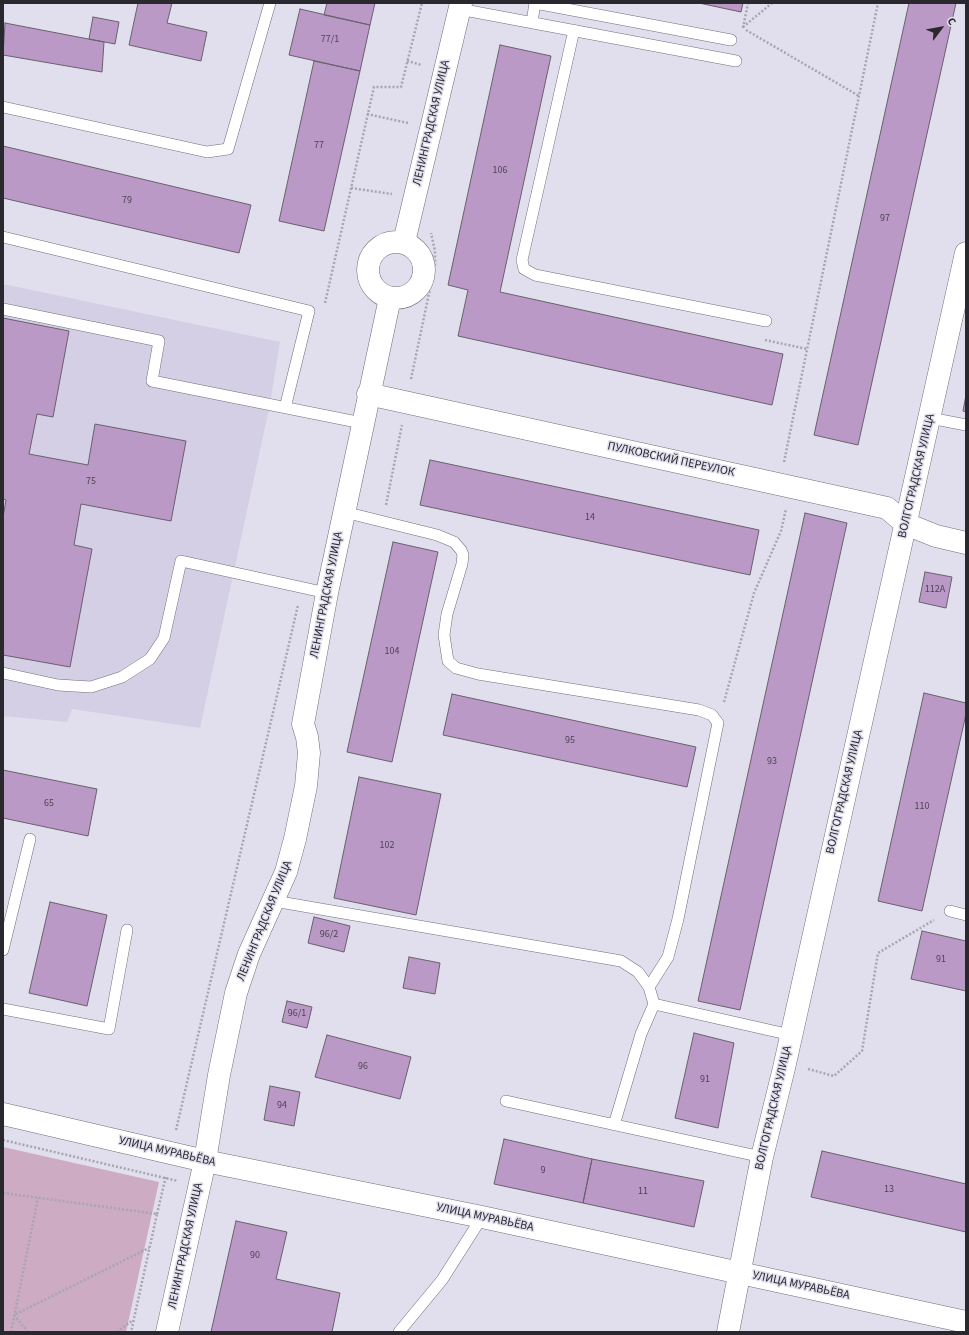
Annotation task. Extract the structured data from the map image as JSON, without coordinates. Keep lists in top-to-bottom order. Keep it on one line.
{"streets":{"street":["ЛЕНИНГРАДСКАЯ УЛИЦА","ПУЛКОВСКИЙ ПЕРЕУЛОК","ВОЛГОГРАДСКАЯ УЛИЦА","УЛИЦА МУРАВЬЁВА"]},"crossings":[["ЛЕНИНГРАДСКАЯ УЛИЦА","ПУЛКОВСКИЙ ПЕРЕУЛОК"],["ЛЕНИНГРАДСКАЯ УЛИЦА","УЛИЦА МУРАВЬЁВА"],["ПУЛКОВСКИЙ ПЕРЕУЛОК","ВОЛГОГРАДСКАЯ УЛИЦА"],["ВОЛГОГРАДСКАЯ УЛИЦА","УЛИЦА МУРАВЬЁВА"]],"house_numbers":["77/1","77","106","79","97","75","14","112А","104","95","93","65","110","102","96/2","91","96/1","96","91","94","9","13","11","90"],"north":"top right"}
